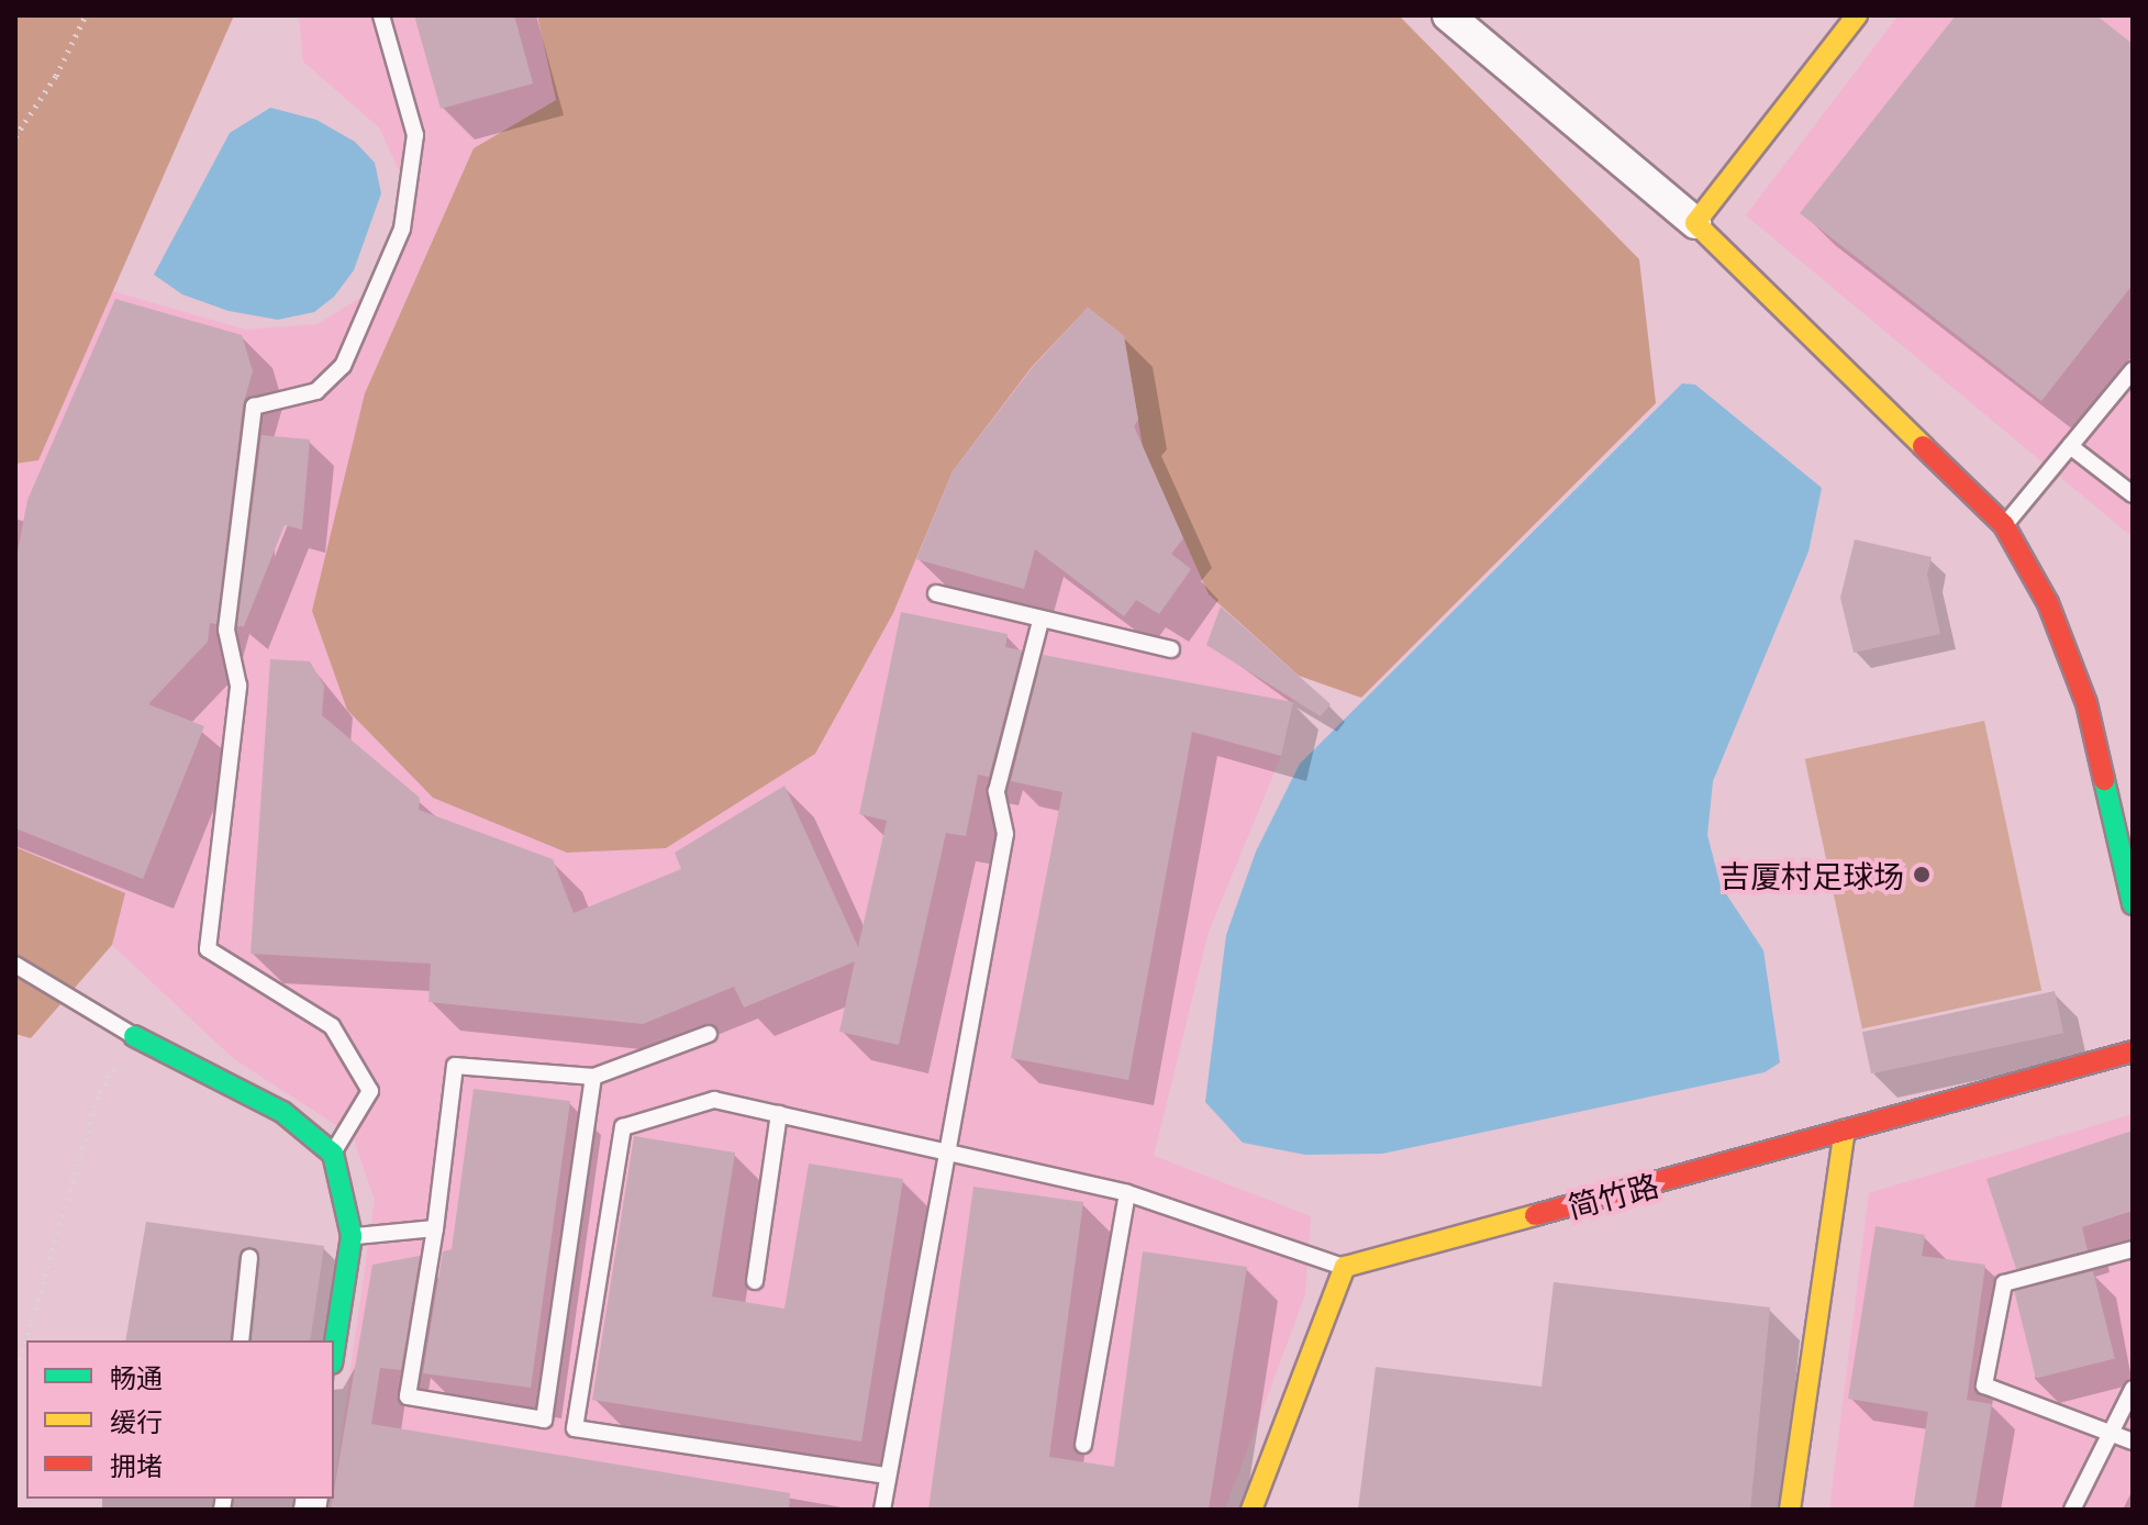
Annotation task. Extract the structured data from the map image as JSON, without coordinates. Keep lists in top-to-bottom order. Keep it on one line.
{"streets":{"street":["简竹路"]},"places":["吉厦村足球场"],"legend":["畅通","缓行","拥堵"]}
